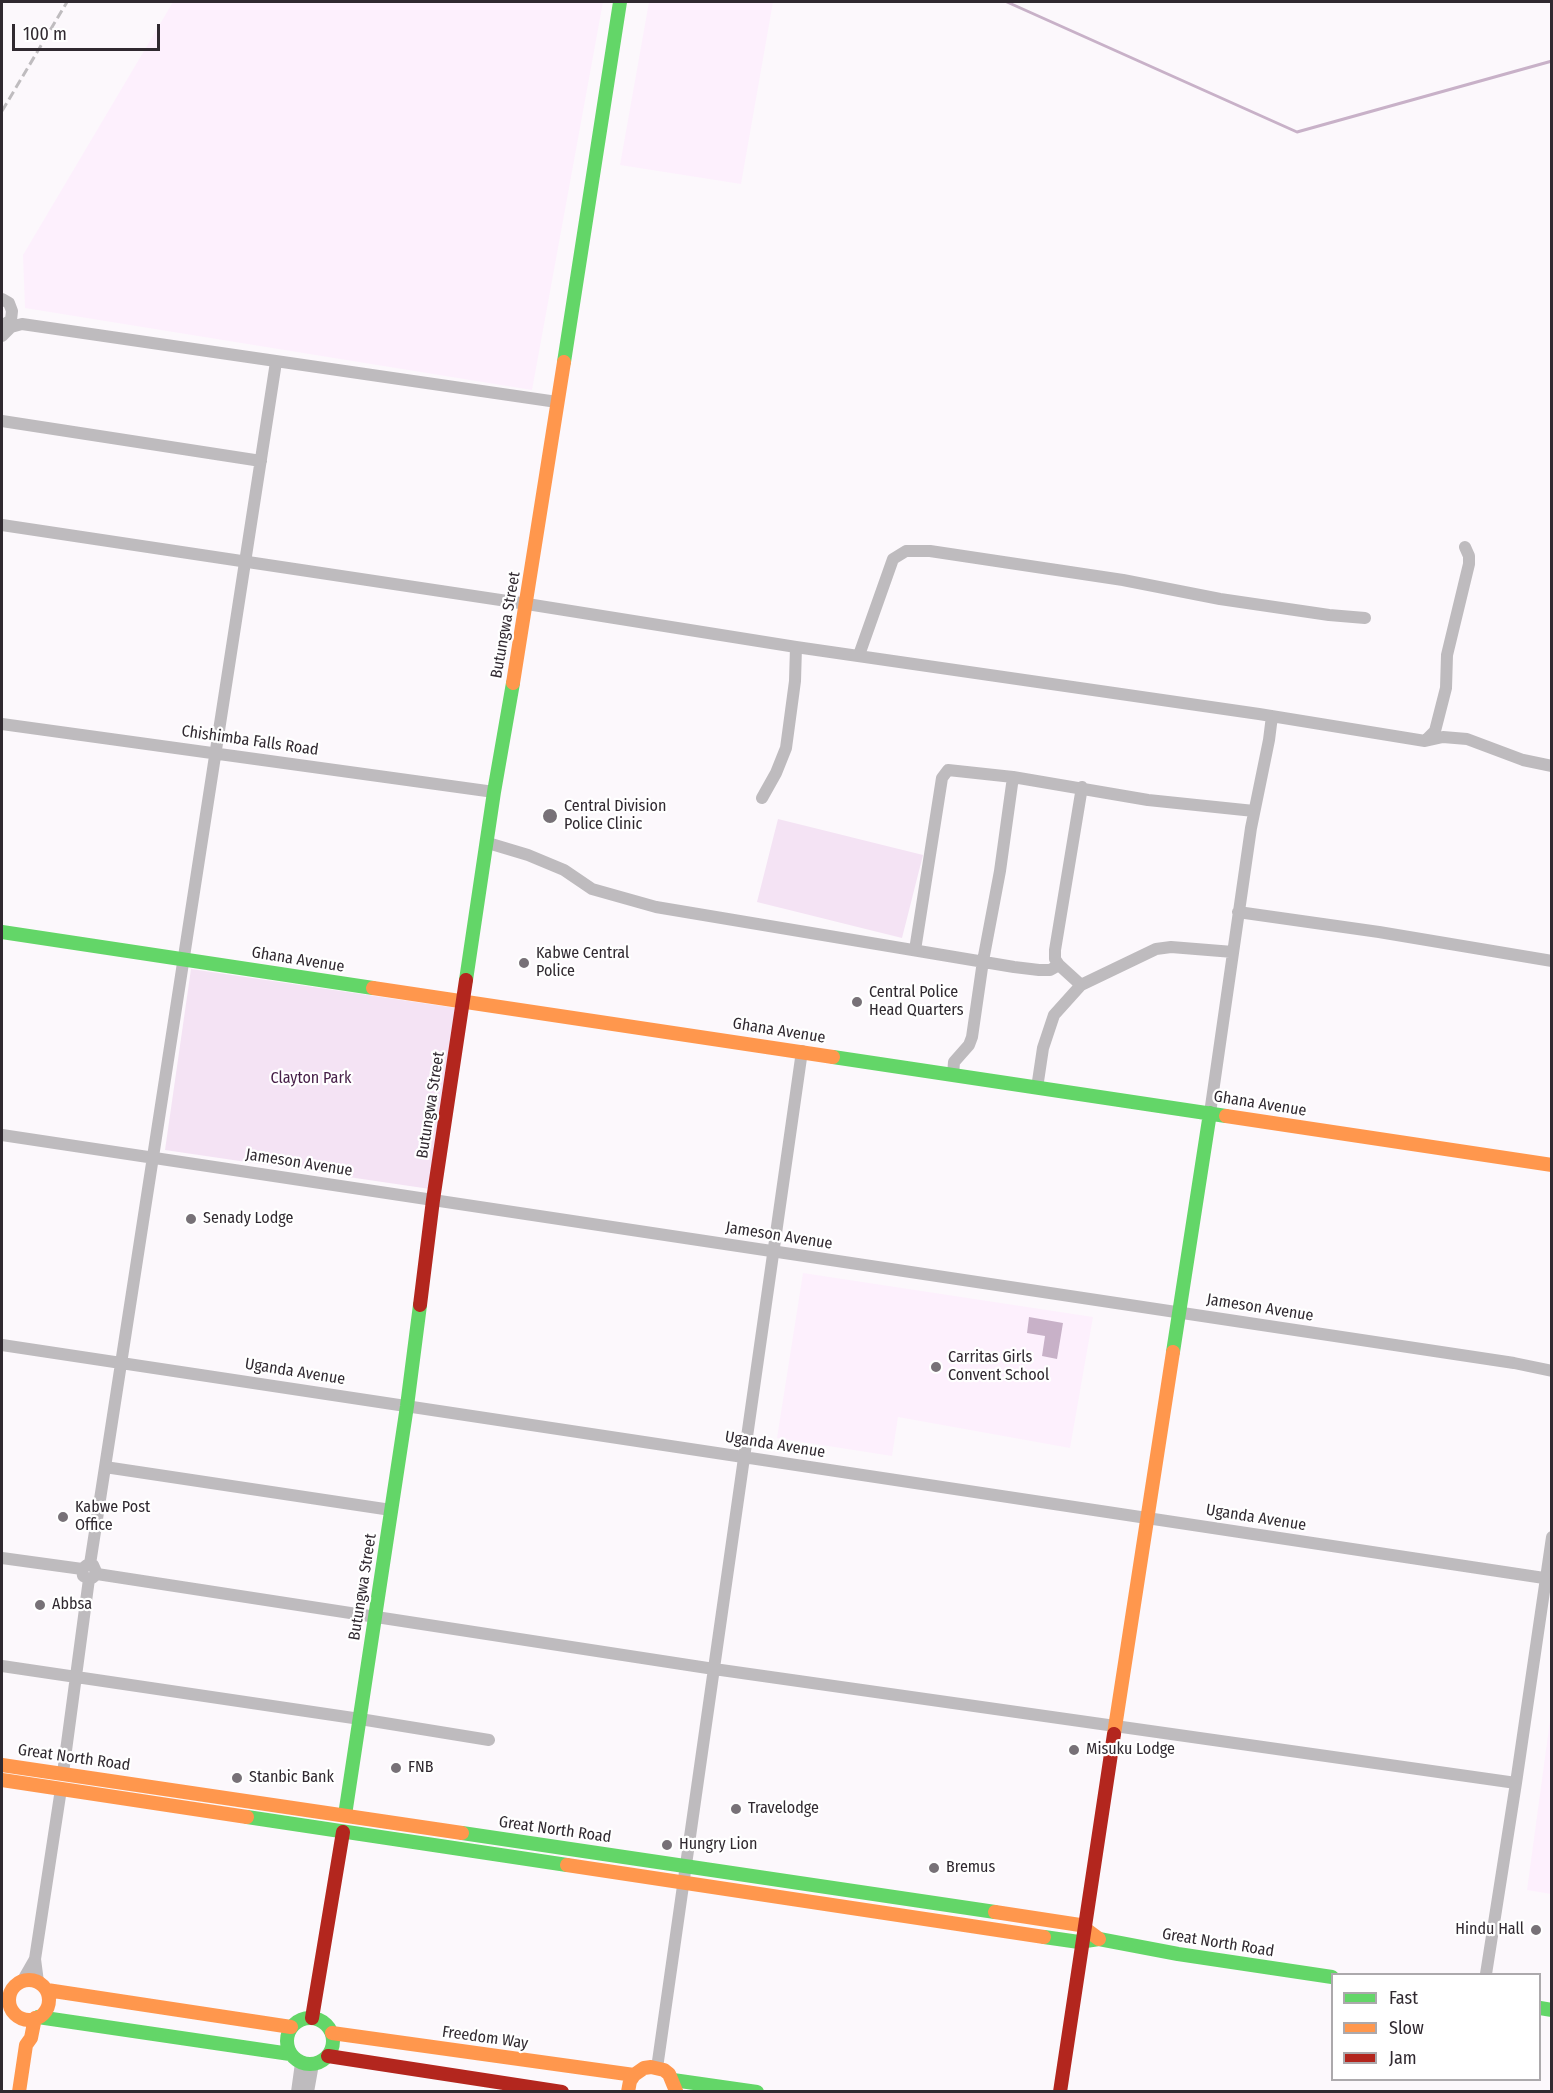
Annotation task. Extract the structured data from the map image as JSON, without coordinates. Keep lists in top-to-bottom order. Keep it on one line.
{"streets":{"main road":["Butungwa Street","Ghana Avenue","Great North Road","Freedom Way"],"street":["Chishimba Falls Road","Jameson Avenue","Uganda Avenue"]},"crossings":[["Butungwa Street","Chishimba Falls Road"],["Butungwa Street","Ghana Avenue"],["Butungwa Street","Jameson Avenue"],["Butungwa Street","Uganda Avenue"],["Butungwa Street","Great North Road"]],"parks":["Clayton Park"],"places":["Central Division Police Clinic","Kabwe Central Police","Central Police Head Quarters","Senady Lodge","Carritas Girls Convent School","Kabwe Post Office","Abbsa","Misuku Lodge","FNB","Stanbic Bank","Travelodge","Hungry Lion","Bremus","Hindu Hall"],"legend":["Fast","Slow","Jam"],"scale_bar":"100 m"}
